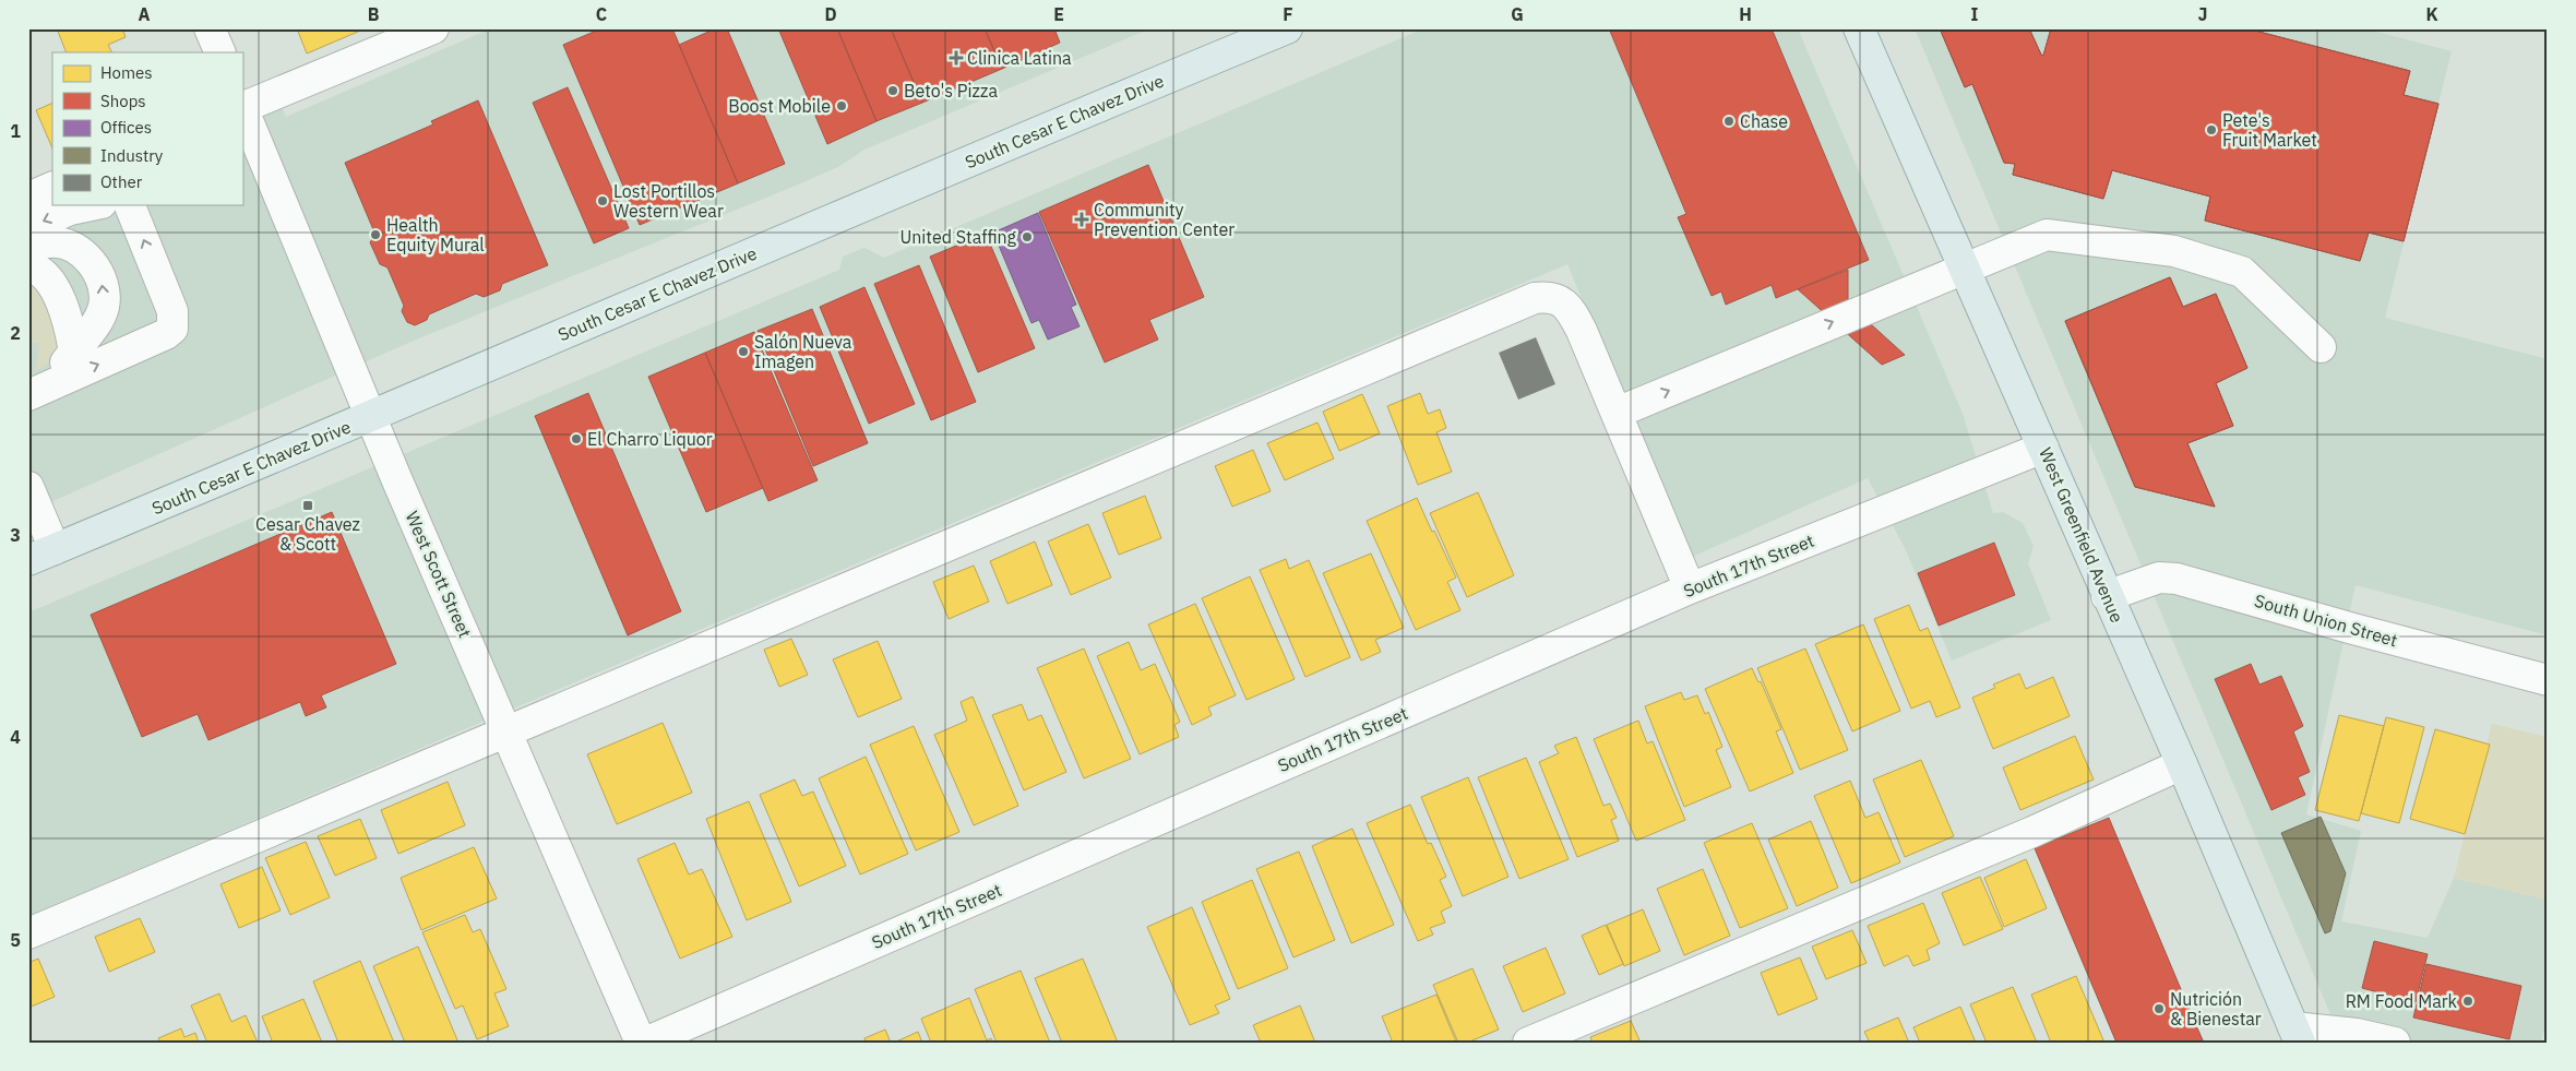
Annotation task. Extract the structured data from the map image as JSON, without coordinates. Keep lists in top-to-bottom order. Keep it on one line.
{"streets":{"main road":["South Cesar E Chavez Drive","West Greenfield Avenue"],"street":["South 17th Street","West Scott Street","South Union Street"]},"crossings":[["South Cesar E Chavez Drive","West Scott Street"],["West Greenfield Avenue","South 17th Street"],["West Greenfield Avenue","South Union Street"]],"places":{"health":["Clinica Latina","Community Prevention Center"],"other":["Beto's Pizza","Boost Mobile","Chase","Pete's Fruit Market","Lost Portillos Western Wear","Health Equity Mural","United Staffing","Salón Nueva Imagen","El Charro Liquor","RM Food Mark","Nutrición & Bienestar"],"transit":["Cesar Chavez & Scott"]},"legend":["Homes","Shops","Offices","Industry","Other"],"grid":{"columns":["A","B","C","D","E","F","G","H","I","J","K"],"rows":["1","2","3","4","5"]}}
